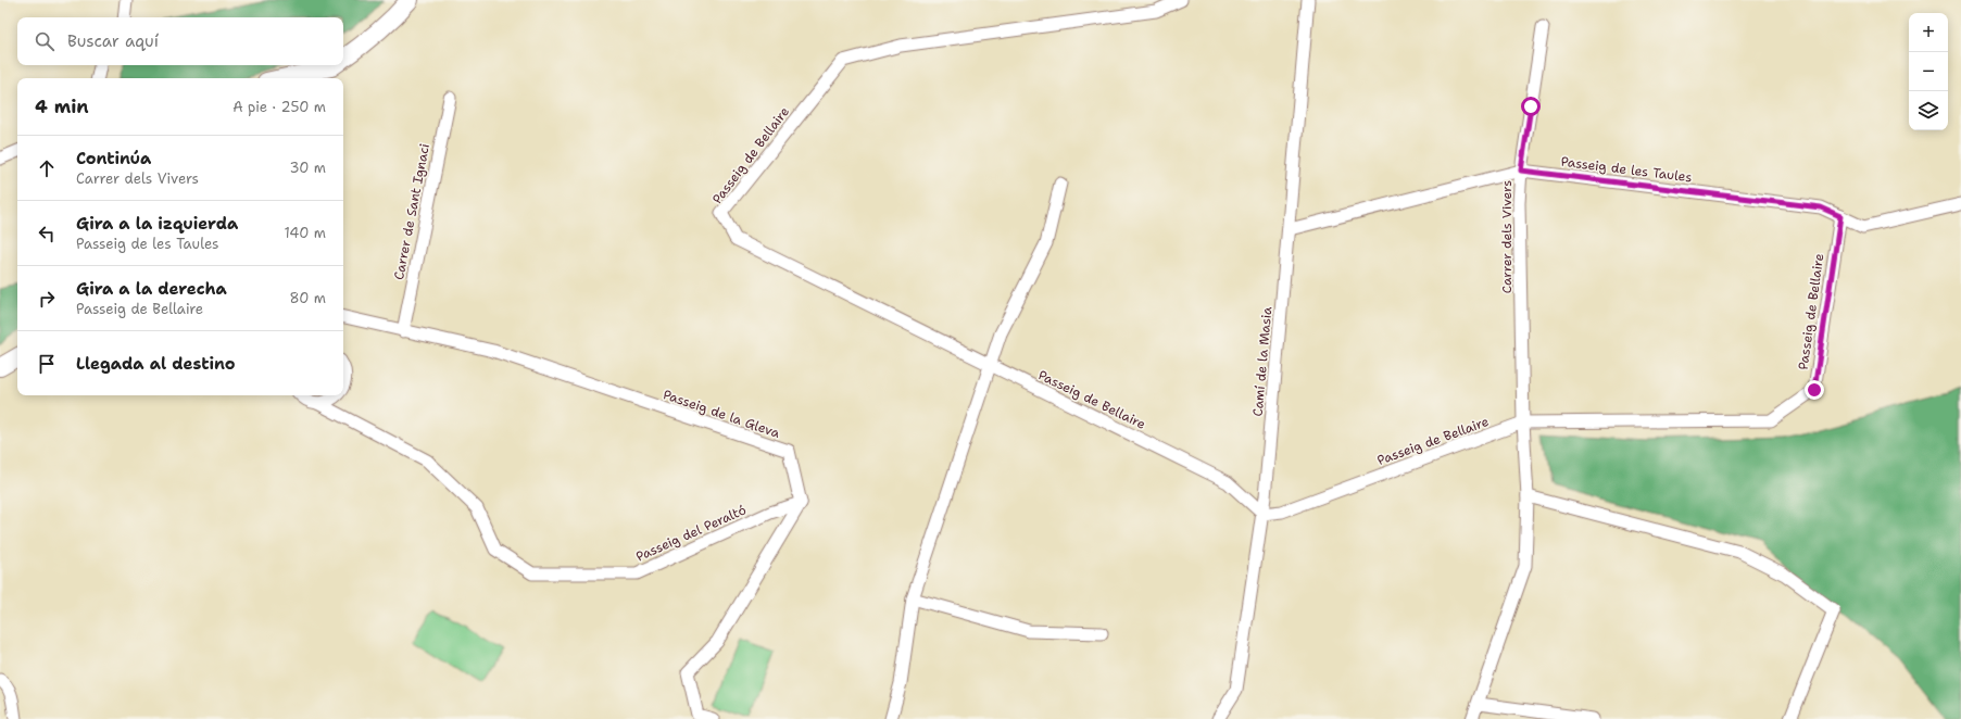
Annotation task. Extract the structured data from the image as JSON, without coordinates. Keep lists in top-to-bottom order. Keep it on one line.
{"streets":{"street":["Passeig de Bellaire","Passeig de les Taules","Carrer de Sant Ignaci","Carrer dels Vivers","Camí de la Masia","Passeig de la Gleva","Passeig del Peraltó"]},"crossings":[["Passeig de Bellaire","Passeig de les Taules"],["Passeig de Bellaire","Carrer dels Vivers"],["Passeig de Bellaire","Camí de la Masia"],["Passeig de les Taules","Carrer dels Vivers"],["Passeig de les Taules","Camí de la Masia"],["Carrer de Sant Ignaci","Passeig de la Gleva"],["Passeig de la Gleva","Passeig del Peraltó"]],"page":{"map_buttons":["+","−"],"search":"Buscar aquí","heading":["4 min","A pie · 250 m"],"list":[["Continúa","Carrer dels Vivers","30 m"],["Gira a la izquierda","Passeig de les Taules","140 m"],["Gira a la derecha","Passeig de Bellaire","80 m"],"Llegada al destino"]}}
